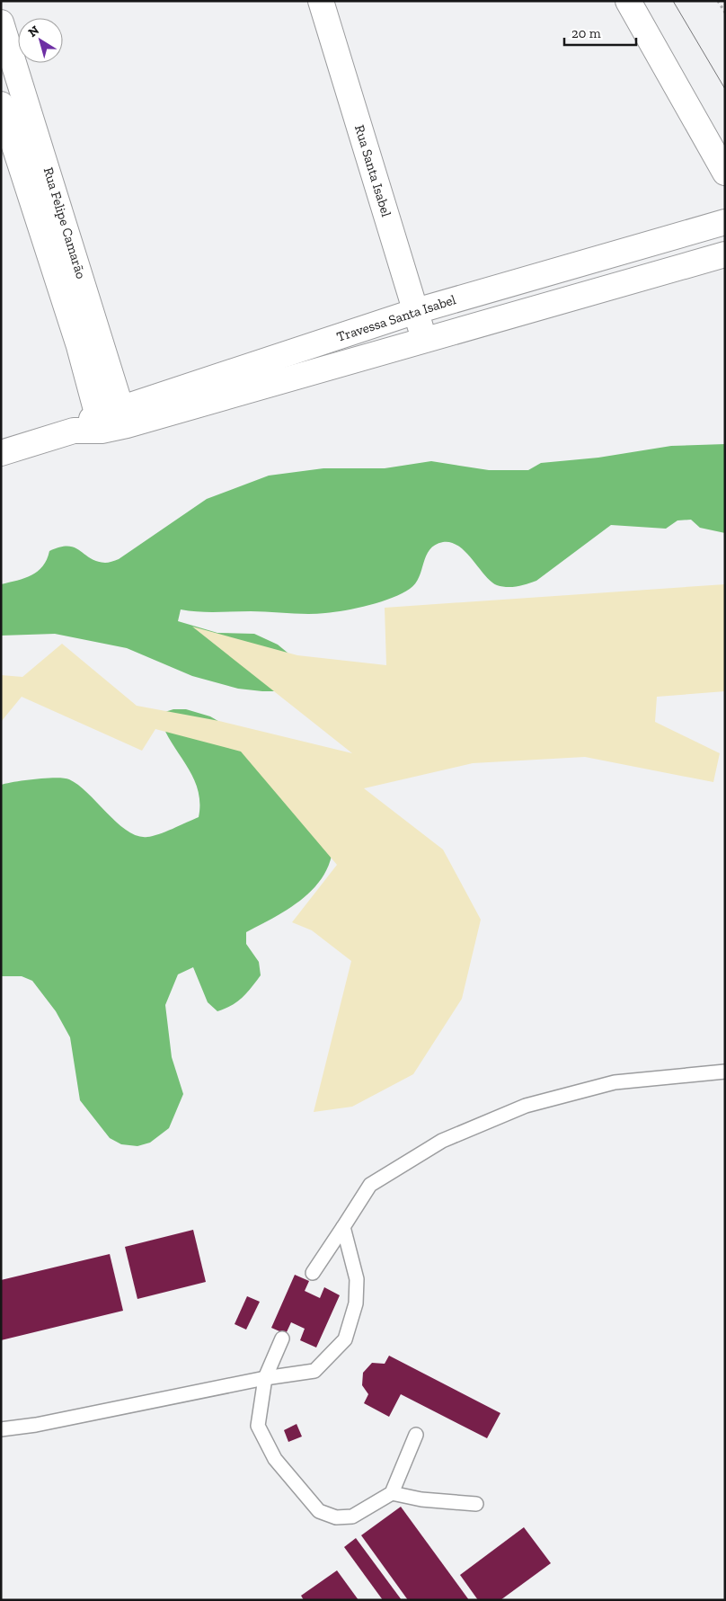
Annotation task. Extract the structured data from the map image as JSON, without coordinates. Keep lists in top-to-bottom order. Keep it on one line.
{"streets":{"street":["Rua Santa Isabel","Rua Felipe Camarão","Travessa Santa Isabel"]},"crossings":[["Rua Santa Isabel","Travessa Santa Isabel"],["Rua Felipe Camarão","Travessa Santa Isabel"]],"scale_bar":"20 m","north":"top left"}
